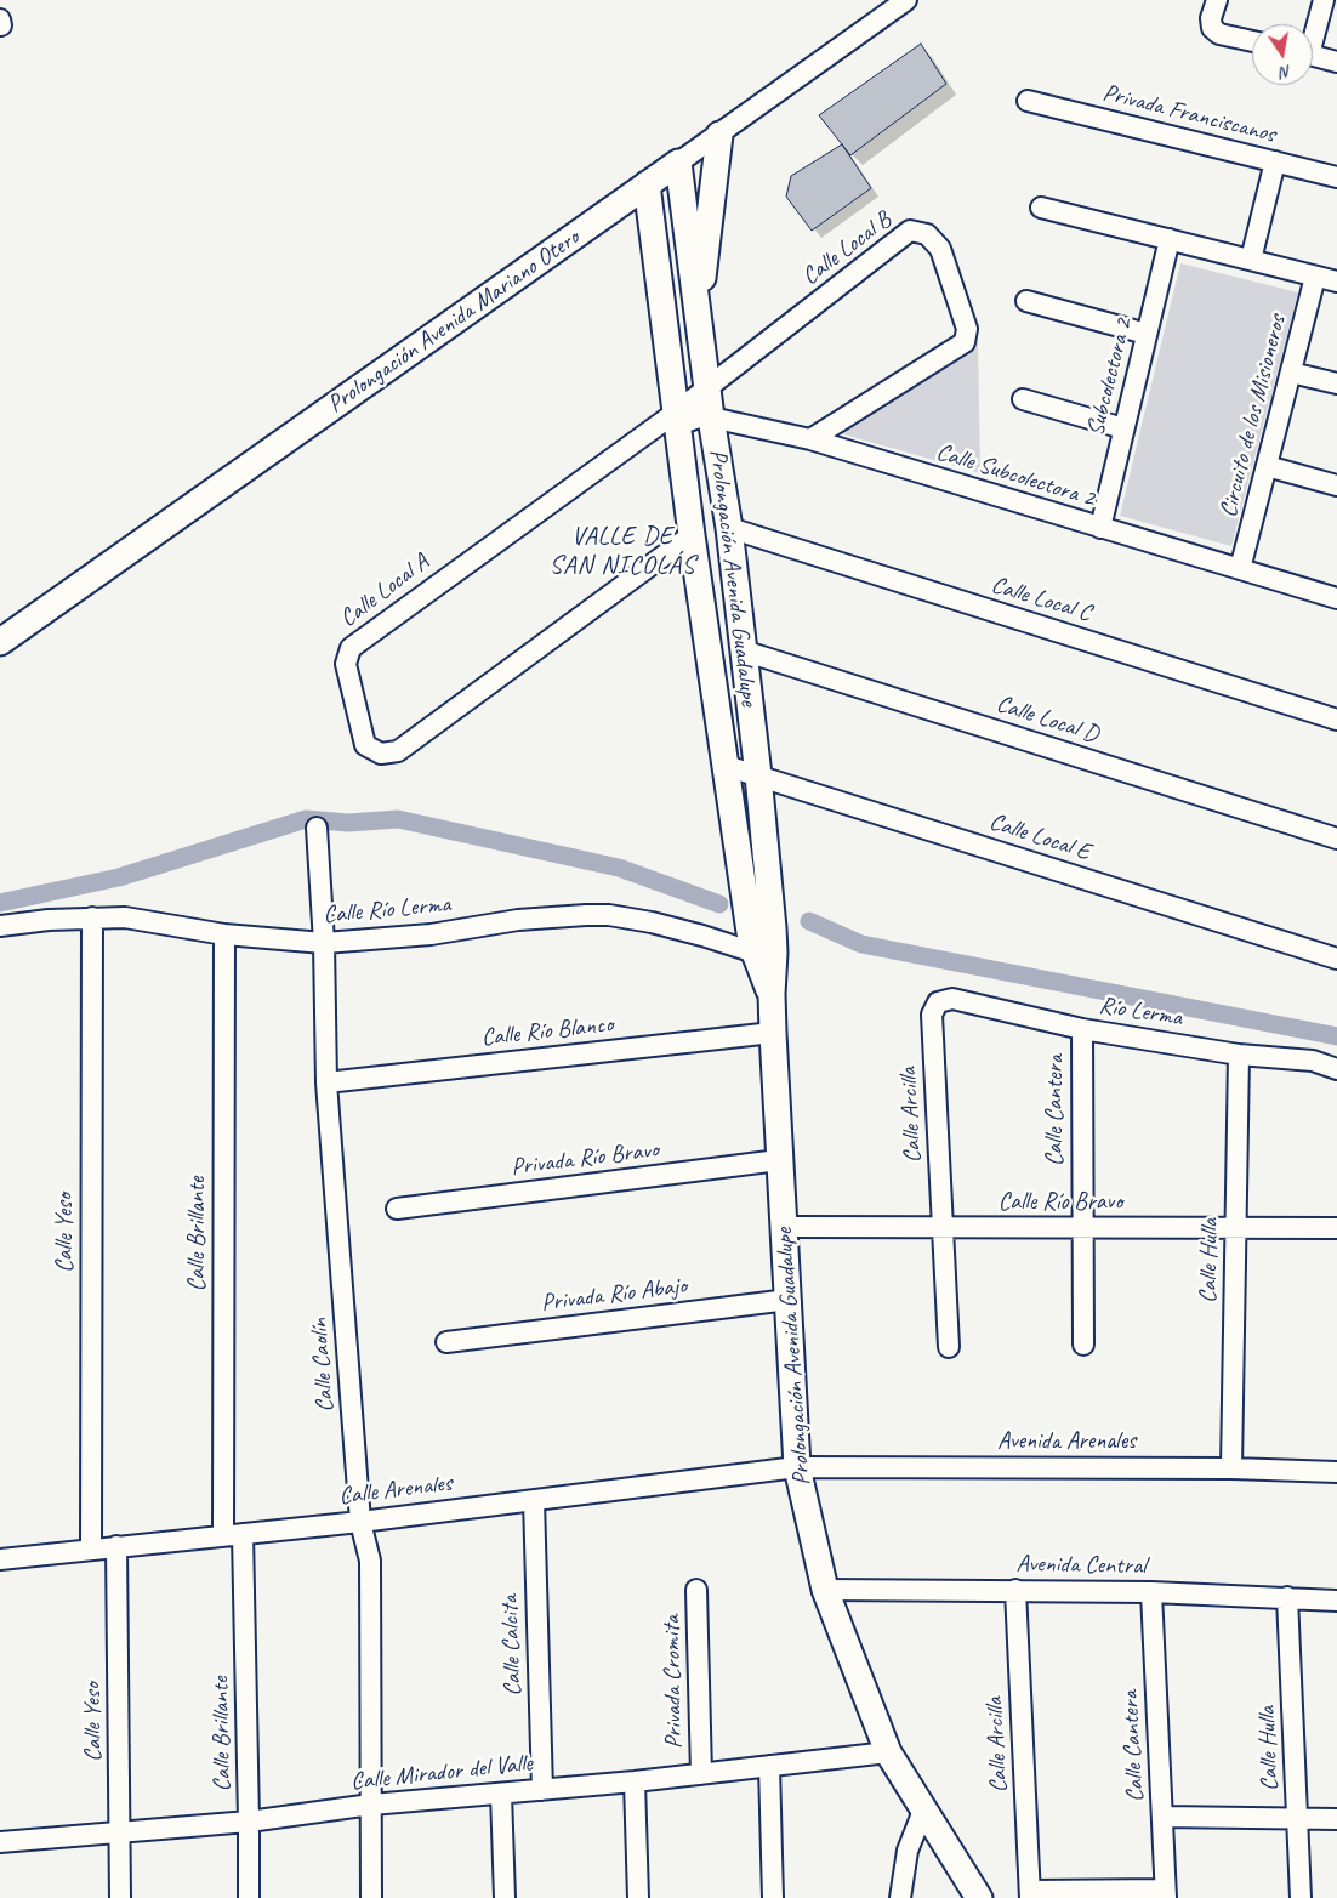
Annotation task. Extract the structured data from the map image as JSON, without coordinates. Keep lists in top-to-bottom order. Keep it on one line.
{"streets":{"main road":["Prolongación Avenida Mariano Otero","Prolongación Avenida Guadalupe"],"street":["Privada Franciscanos","Calle Local B","Subcolectora 2","Circuito de los Misioneros","Calle Subcolectora 2","Calle Local A","Calle Local C","Calle Local D","Calle Local E","Calle Río Lerma","Río Lerma","Calle Río Blanco","Calle Cantera","Calle Arcilla","Privada Río Bravo","Calle Río Bravo","Calle Yeso","Calle Brillante","Calle Hulla","Privada Río Abajo","Calle Caolín","Avenida Arenales","Calle Arenales","Avenida Central","Calle Calcita","Privada Cromita","Calle Mirador del Valle"]},"crossings":[["Calle Local B","Calle Subcolectora 2"],["Calle Local B","Prolongación Avenida Guadalupe"],["Calle Local B","Calle Local A"],["Prolongación Avenida Mariano Otero","Prolongación Avenida Guadalupe"],["Subcolectora 2","Calle Subcolectora 2"],["Circuito de los Misioneros","Calle Subcolectora 2"],["Calle Subcolectora 2","Prolongación Avenida Guadalupe"],["Calle Subcolectora 2","Calle Local A"],["Prolongación Avenida Guadalupe","Calle Local A"],["Prolongación Avenida Guadalupe","Calle Local C"],["Prolongación Avenida Guadalupe","Calle Local D"],["Prolongación Avenida Guadalupe","Calle Local E"],["Prolongación Avenida Guadalupe","Calle Río Lerma"],["Prolongación Avenida Guadalupe","Calle Río Blanco"],["Prolongación Avenida Guadalupe","Privada Río Bravo"],["Prolongación Avenida Guadalupe","Calle Río Bravo"],["Prolongación Avenida Guadalupe","Privada Río Abajo"],["Prolongación Avenida Guadalupe","Avenida Arenales"],["Prolongación Avenida Guadalupe","Calle Arenales"],["Prolongación Avenida Guadalupe","Avenida Central"],["Prolongación Avenida Guadalupe","Calle Mirador del Valle"],["Calle Río Lerma","Calle Yeso"],["Calle Río Lerma","Calle Brillante"],["Calle Río Lerma","Calle Caolín"],["Río Lerma","Calle Cantera"],["Río Lerma","Calle Arcilla"],["Río Lerma","Calle Hulla"],["Calle Río Blanco","Calle Caolín"],["Calle Cantera","Calle Río Bravo"],["Calle Cantera","Avenida Central"],["Calle Arcilla","Calle Río Bravo"],["Calle Arcilla","Avenida Central"],["Calle Río Bravo","Calle Hulla"],["Calle Yeso","Calle Arenales"],["Calle Yeso","Calle Mirador del Valle"],["Calle Brillante","Calle Arenales"],["Calle Brillante","Calle Mirador del Valle"],["Calle Hulla","Avenida Arenales"],["Calle Hulla","Avenida Central"],["Calle Caolín","Calle Arenales"],["Calle Caolín","Calle Mirador del Valle"],["Avenida Arenales","Calle Arenales"],["Calle Arenales","Calle Calcita"],["Calle Calcita","Calle Mirador del Valle"],["Privada Cromita","Calle Mirador del Valle"]],"districts":["VALLE DE SAN NICOLÁS"],"north":"bottom"}
